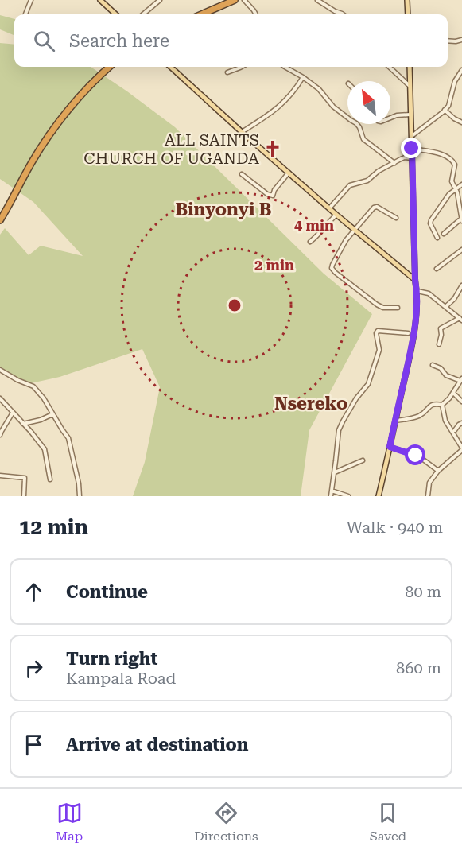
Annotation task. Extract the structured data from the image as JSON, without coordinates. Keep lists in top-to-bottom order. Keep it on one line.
{"districts":["Binyonyi B","Nsereko"],"places":{"church":["ALL SAINTS CHURCH OF UGANDA"]},"north":"top left","page":{"search":"Search here","heading":["12 min","Walk · 940 m"],"list":[["Continue","80 m"],["Turn right","Kampala Road","860 m"],"Arrive at destination"],"nav":["Map","Directions","Saved"]},"rings":["4 min","2 min"]}
